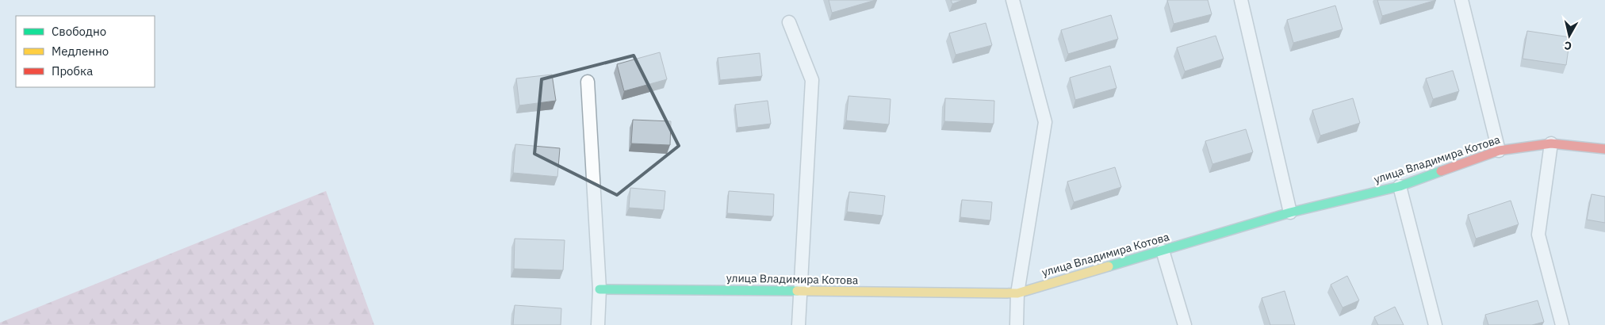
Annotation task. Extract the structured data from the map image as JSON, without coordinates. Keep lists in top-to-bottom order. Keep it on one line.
{"streets":{"street":["улица Владимира Котова"]},"legend":["Свободно","Медленно","Пробка"],"north":"bottom"}
